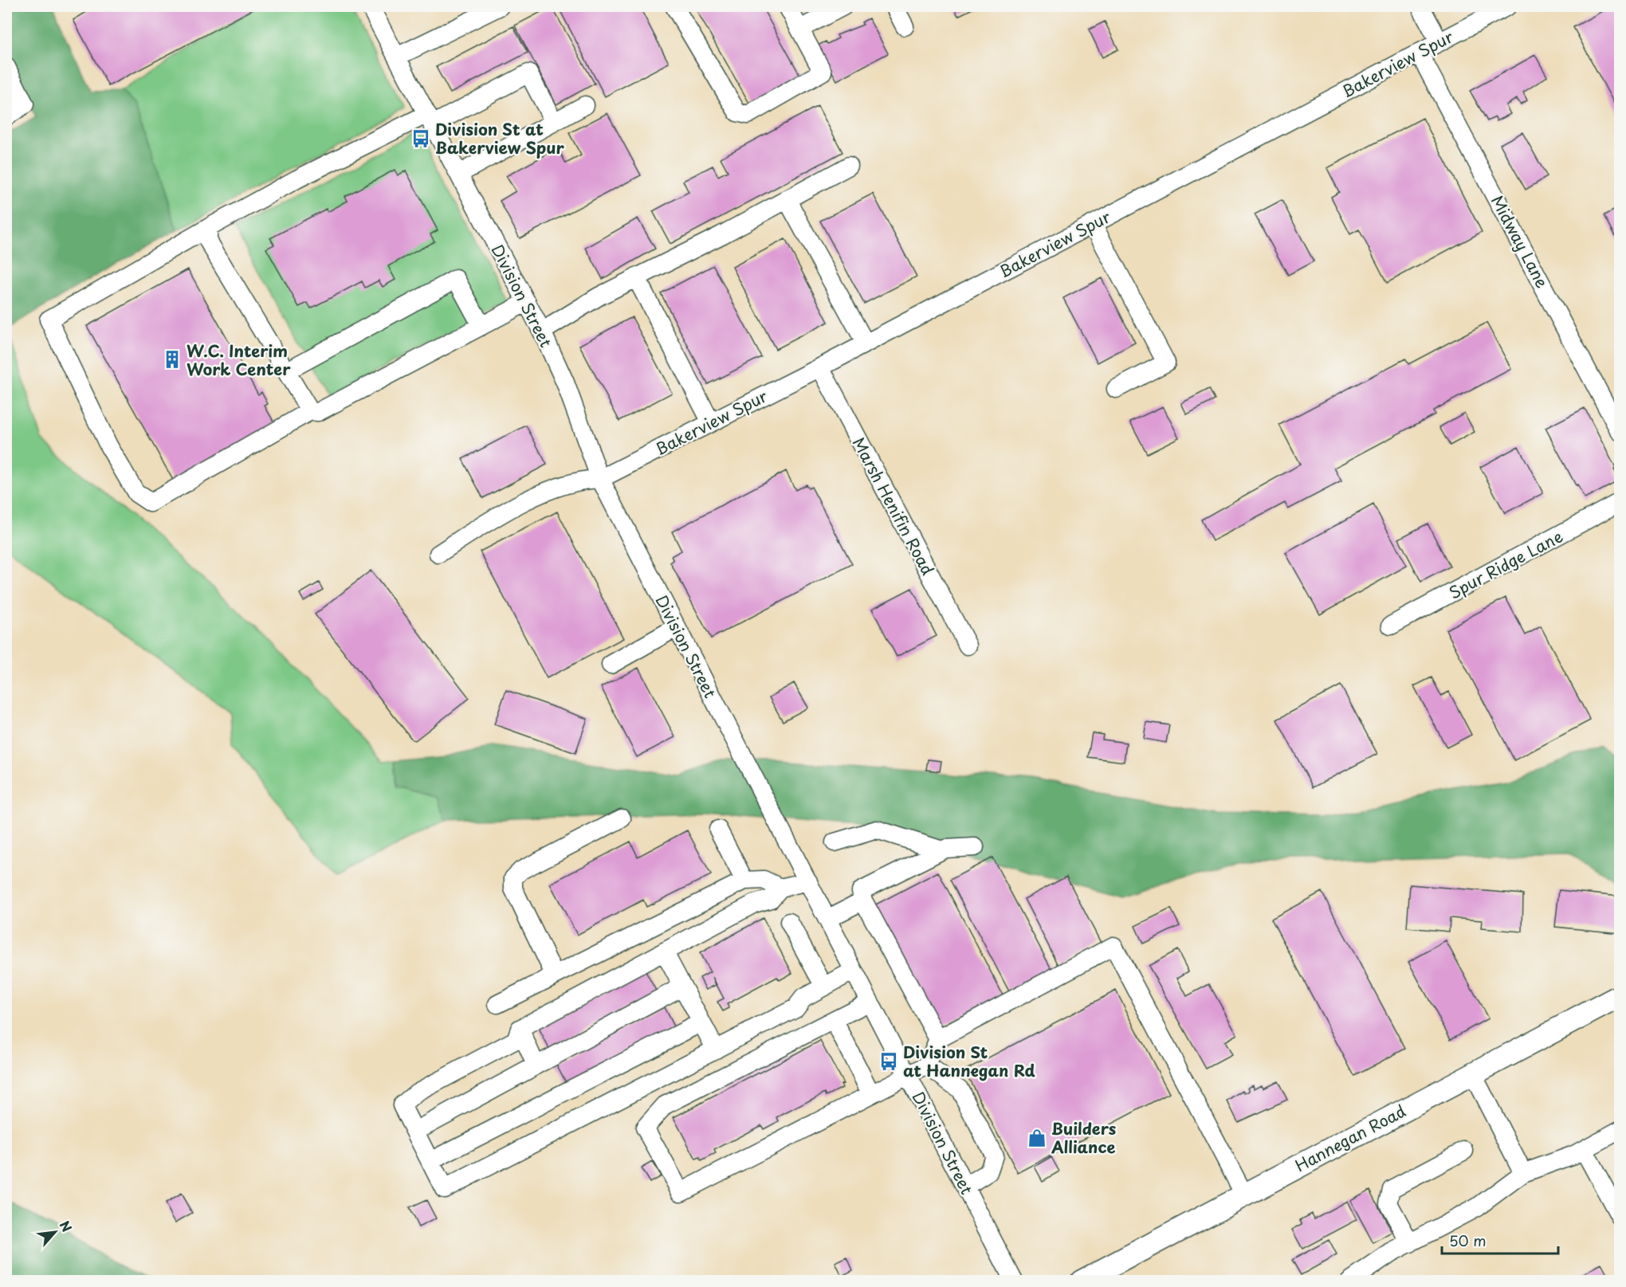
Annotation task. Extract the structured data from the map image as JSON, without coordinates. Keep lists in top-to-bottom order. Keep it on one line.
{"streets":{"main road":["Hannegan Road"],"street":["Bakerview Spur","Midway Lane","Division Street","Marsh Henifin Road","Spur Ridge Lane"]},"crossings":[["Bakerview Spur","Midway Lane"],["Bakerview Spur","Division Street"],["Bakerview Spur","Marsh Henifin Road"]],"places":{"bus stop":["Division St at Bakerview Spur","Division St at Hannegan Rd"],"building":["W.C. Interim Work Center"],"shop":["Builders Alliance"]},"scale_bar":"50 m","north":"top right"}
